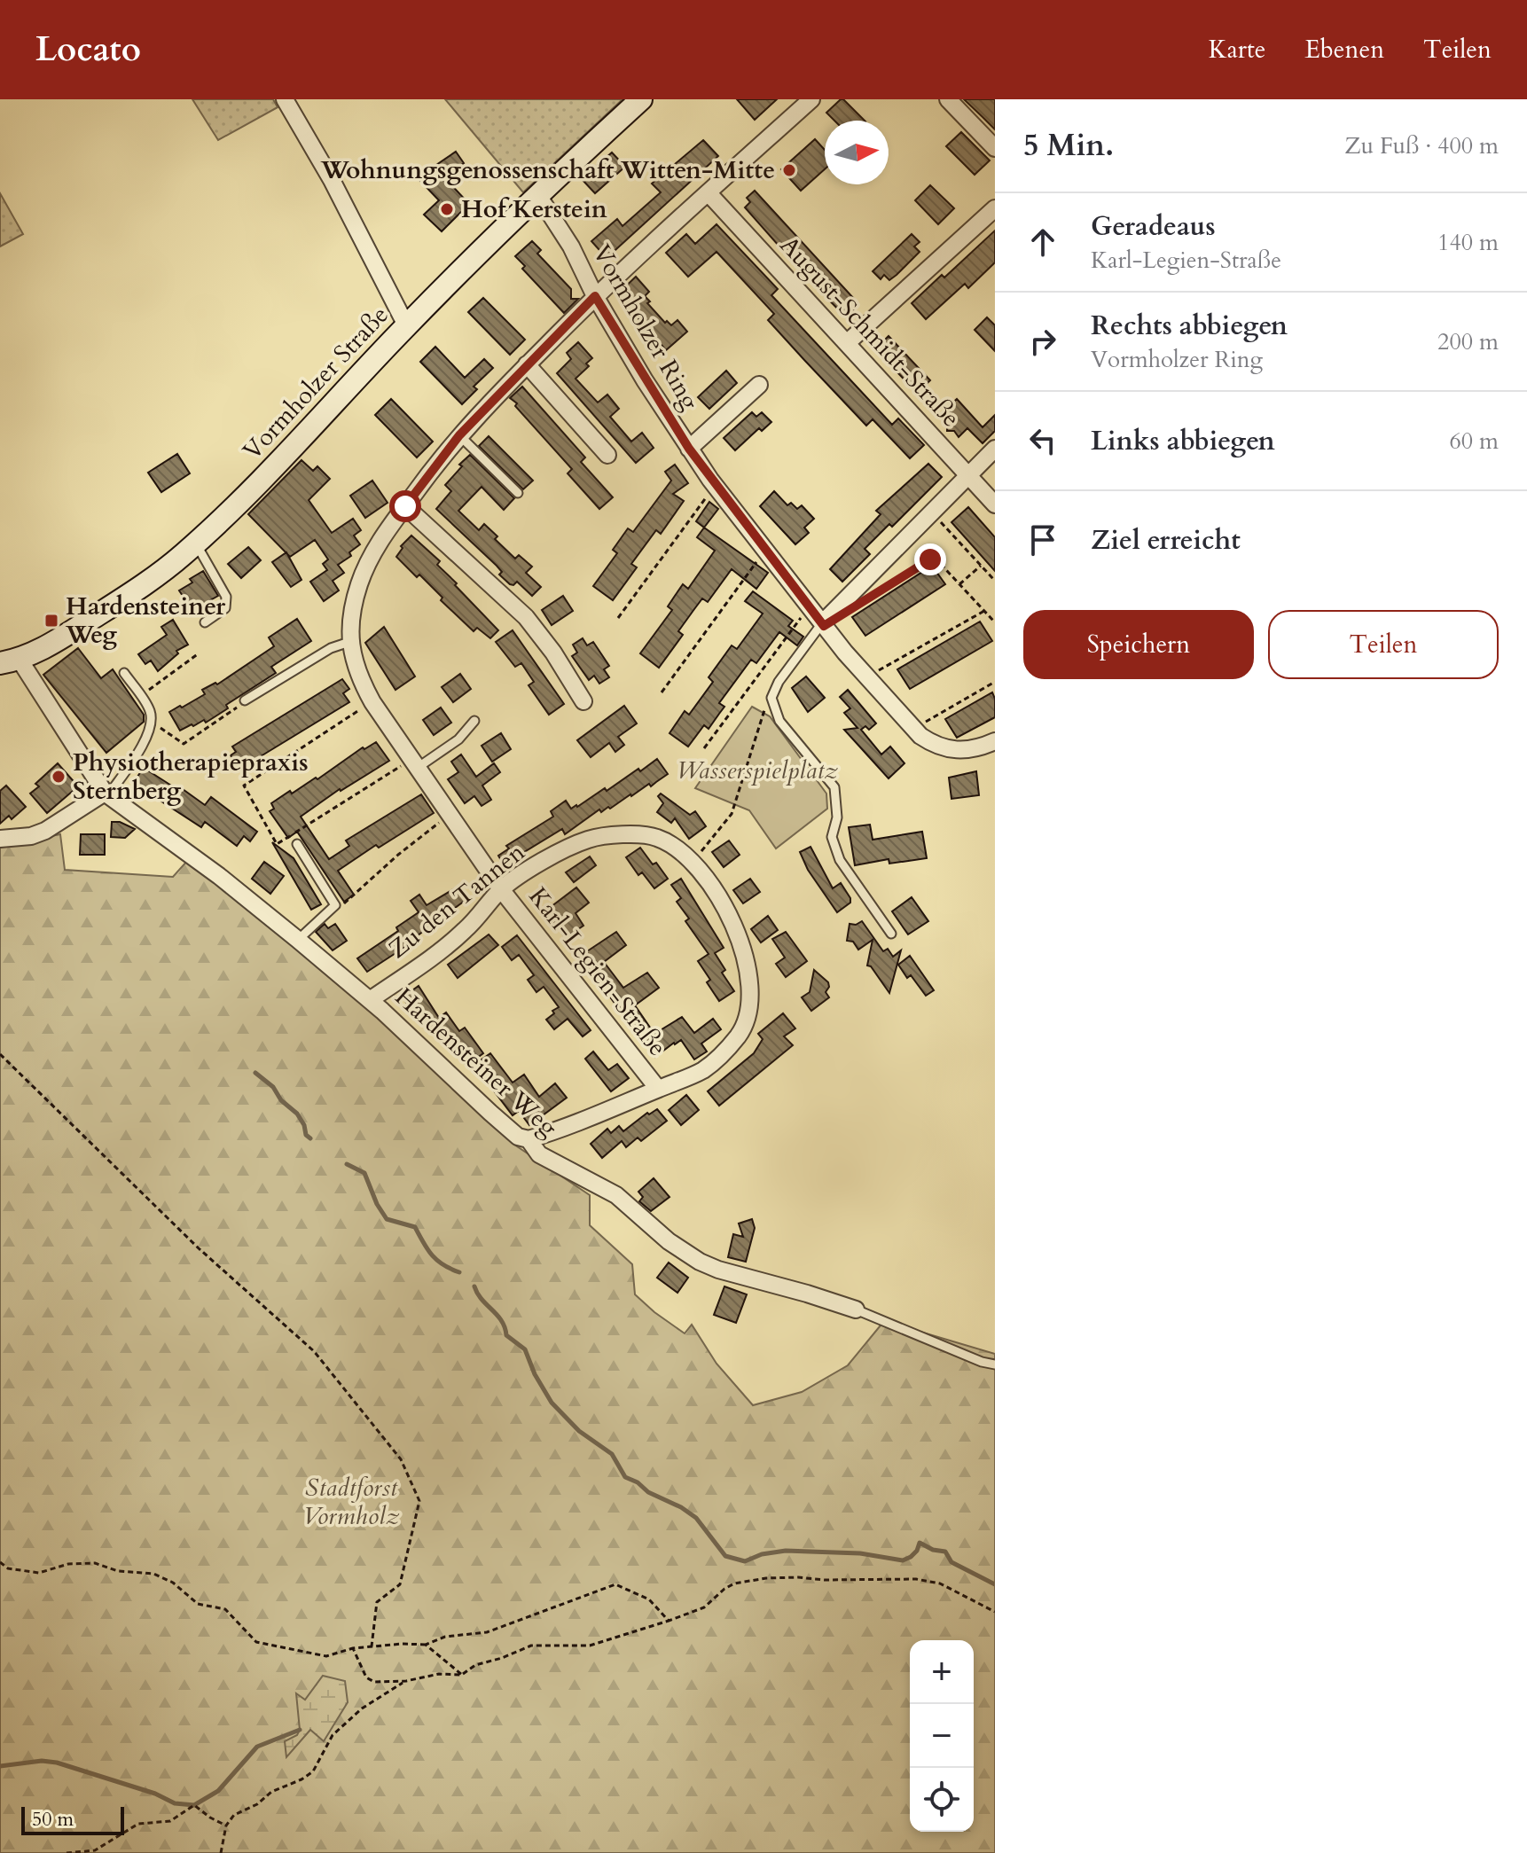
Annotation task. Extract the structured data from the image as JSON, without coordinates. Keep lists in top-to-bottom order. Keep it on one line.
{"streets":{"main road":["Vormholzer Straße"],"street":["Vormholzer Ring","August-Schmidt-Straße","Zu den Tannen","Karl-Legien-Straße","Hardensteiner Weg"]},"crossings":[["Vormholzer Ring","Vormholzer Straße"],["Vormholzer Ring","Karl-Legien-Straße"],["August-Schmidt-Straße","Karl-Legien-Straße"],["Vormholzer Straße","Hardensteiner Weg"],["Zu den Tannen","Karl-Legien-Straße"],["Zu den Tannen","Hardensteiner Weg"]],"parks":["Wasserspielplatz","Stadtforst Vormholz"],"places":{"other":["Wohnungsgenossenschaft Witten-Mitte","Hof Kerstein","Physiotherapiepraxis Sternberg"],"transit":["Hardensteiner Weg"]},"scale_bar":"50 m","north":"right","page":{"header":"Locato","nav":["Karte","Ebenen","Teilen"],"heading":["5 Min.","Zu Fuß · 400 m"],"list":[["Geradeaus","Karl-Legien-Straße","140 m"],["Rechts abbiegen","Vormholzer Ring","200 m"],["Links abbiegen","60 m"],"Ziel erreicht"],"buttons":["Speichern","Teilen"],"map_buttons":["+","−"],"scale":"50 m"}}
